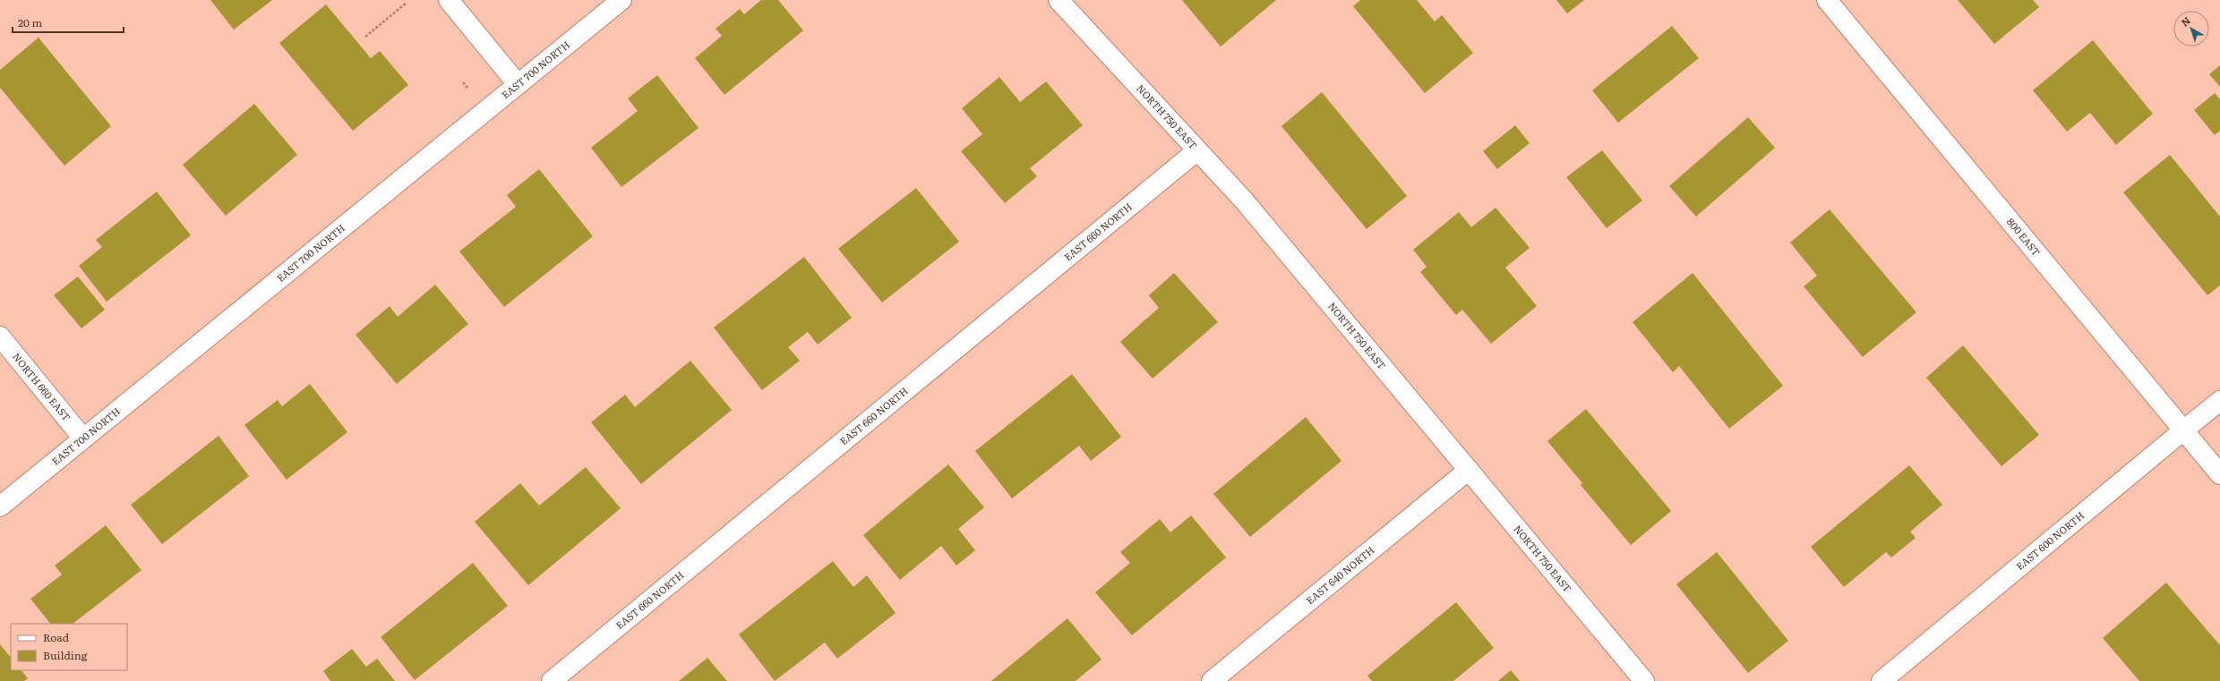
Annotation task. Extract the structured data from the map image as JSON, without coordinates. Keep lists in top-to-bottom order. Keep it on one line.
{"streets":{"street":["EAST 700 NORTH","NORTH 750 EAST","EAST 660 NORTH","800 EAST","NORTH 660 EAST","EAST 600 NORTH","EAST 640 NORTH"]},"crossings":[["EAST 700 NORTH","NORTH 660 EAST"],["NORTH 750 EAST","EAST 660 NORTH"],["NORTH 750 EAST","EAST 640 NORTH"],["800 EAST","EAST 600 NORTH"]],"legend":["Road","Building"],"scale_bar":"20 m","north":"top left"}
